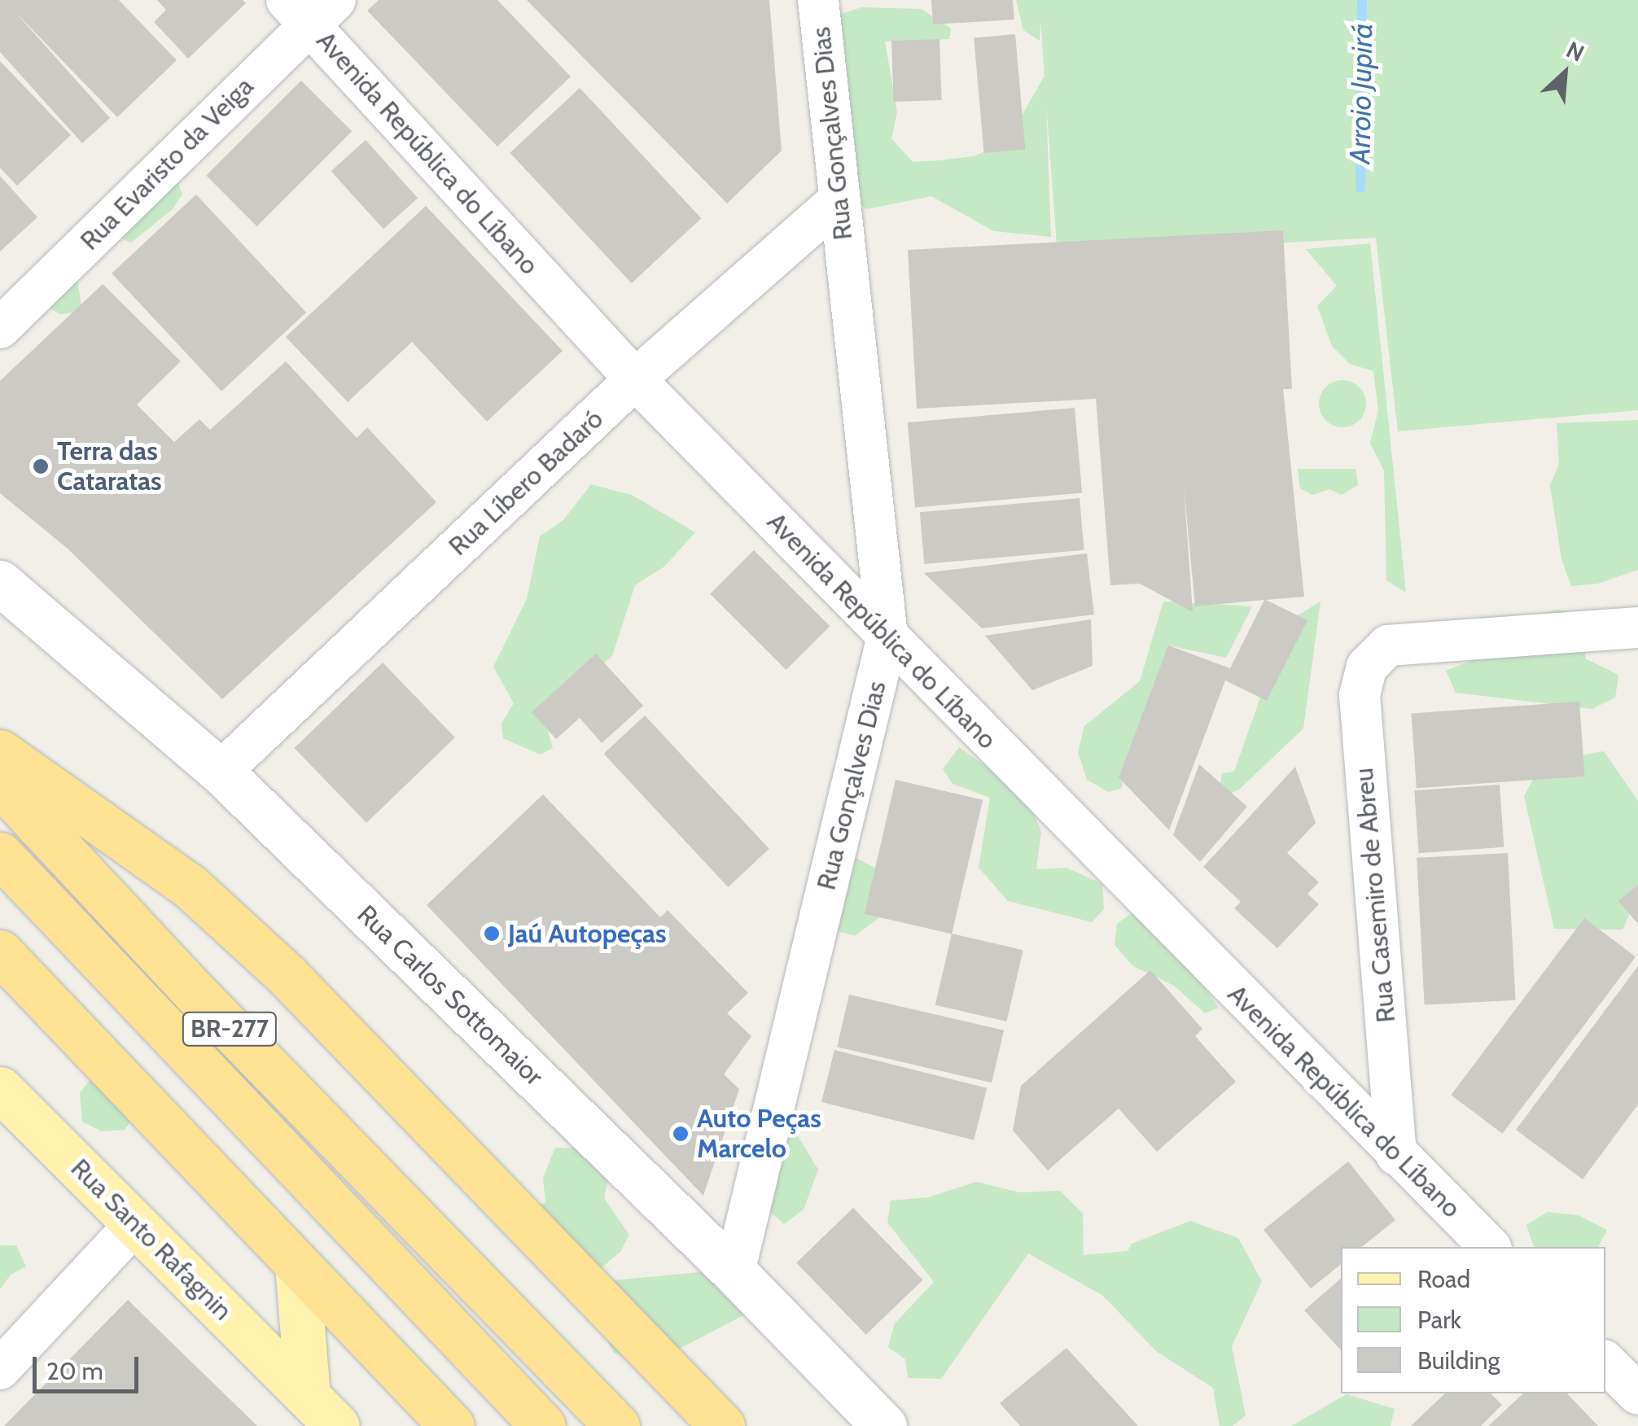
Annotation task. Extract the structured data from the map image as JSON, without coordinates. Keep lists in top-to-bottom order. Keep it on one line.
{"streets":{"highway":["BR-277"],"main road":["Rua Santo Rafagnin"],"street":["Rua Gonçalves Dias","Avenida República do Líbano","Rua Evaristo da Veiga","Rua Líbero Badaró","Rua Casemiro de Abreu","Rua Carlos Sottomaior"]},"crossings":[["Rua Gonçalves Dias","Avenida República do Líbano"],["Rua Gonçalves Dias","Rua Líbero Badaró"],["Rua Gonçalves Dias","Rua Carlos Sottomaior"],["Avenida República do Líbano","Rua Evaristo da Veiga"],["Avenida República do Líbano","Rua Líbero Badaró"],["Avenida República do Líbano","Rua Casemiro de Abreu"],["Rua Líbero Badaró","Rua Carlos Sottomaior"]],"water":["Arroio Jupirá"],"places":["Terra das Cataratas","Jaú Autopeças","Auto Peças Marcelo"],"legend":["Road","Park","Building"],"scale_bar":"20 m","north":"top right"}
